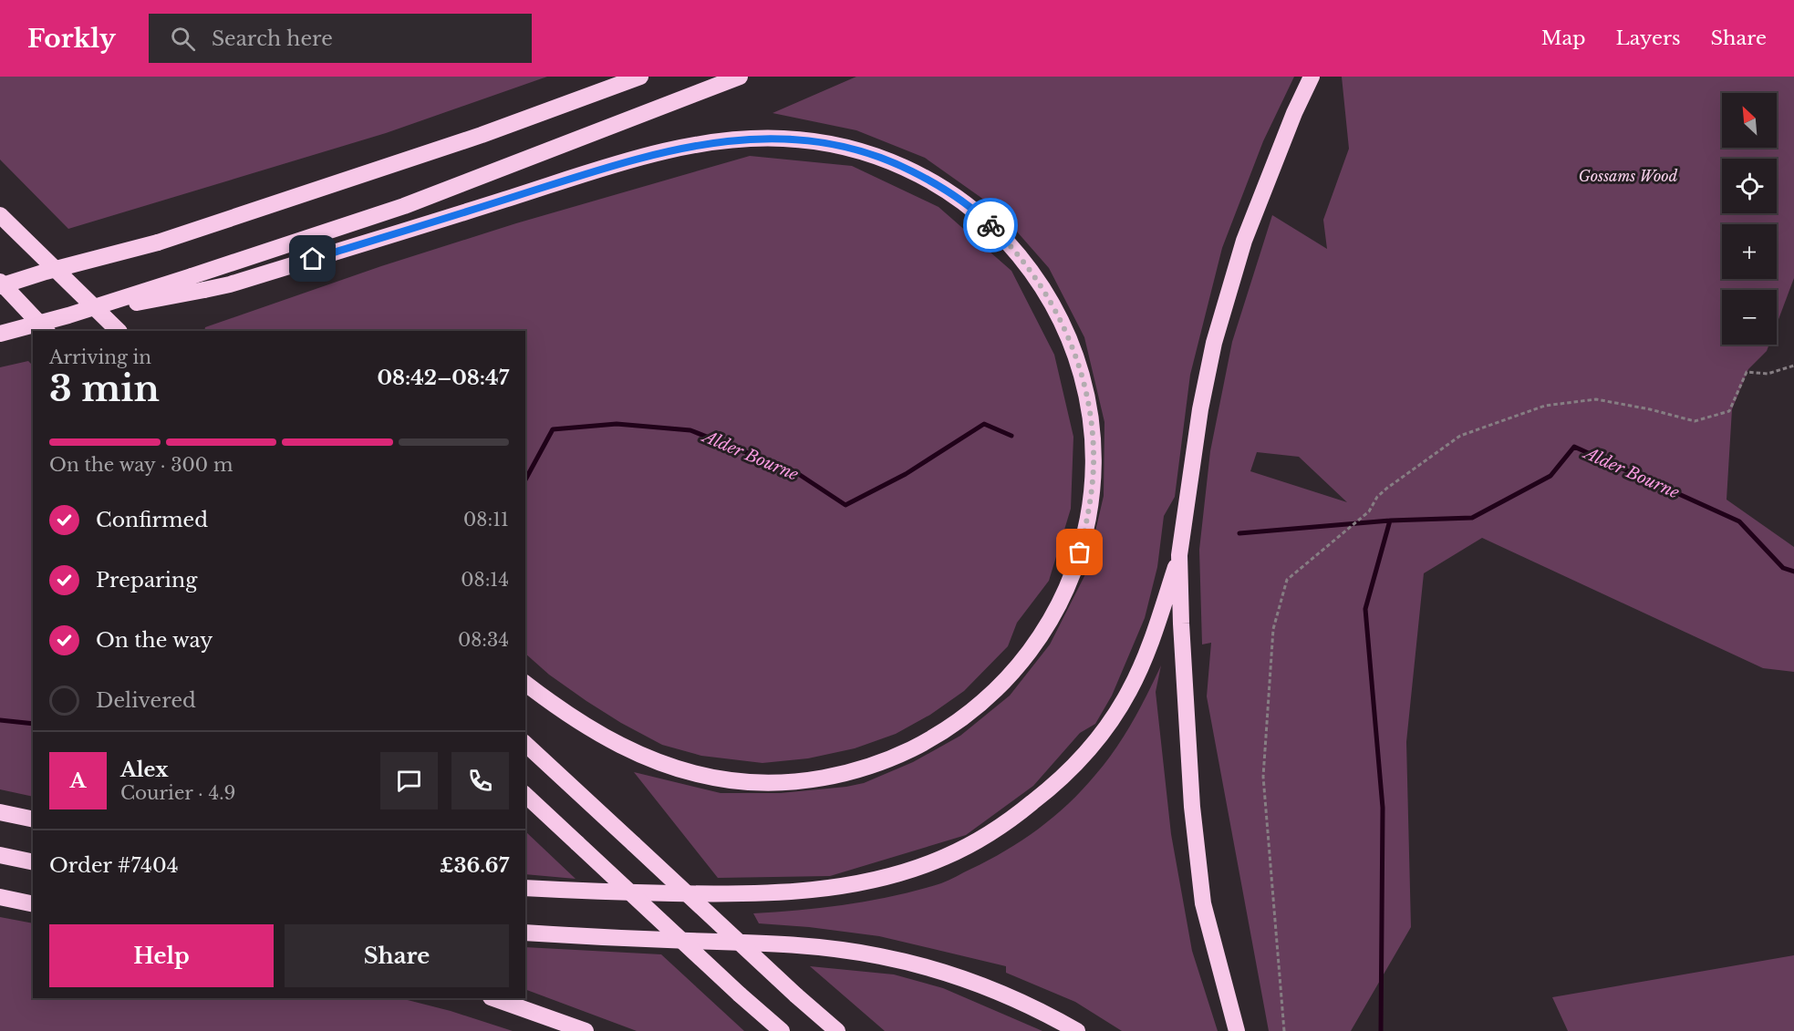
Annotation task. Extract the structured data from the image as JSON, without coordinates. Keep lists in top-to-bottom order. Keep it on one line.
{"water":["Alder Bourne"],"parks":["Gossams Wood"],"north":"top left","page":{"header":"Forkly","search":"Search here","nav":["Map","Layers","Share"],"map_buttons":["+","−"],"heading":["3 min","Arriving in","08:42–08:47"],"panel":["Alex","Courier · 4.9","Order #7404","£36.67"],"bar":"On the way · 300 m","list":[["Confirmed","08:11"],["Preparing","08:14"],["On the way","08:34"],"Delivered"],"round":"A","buttons":["Help","Share"]}}
